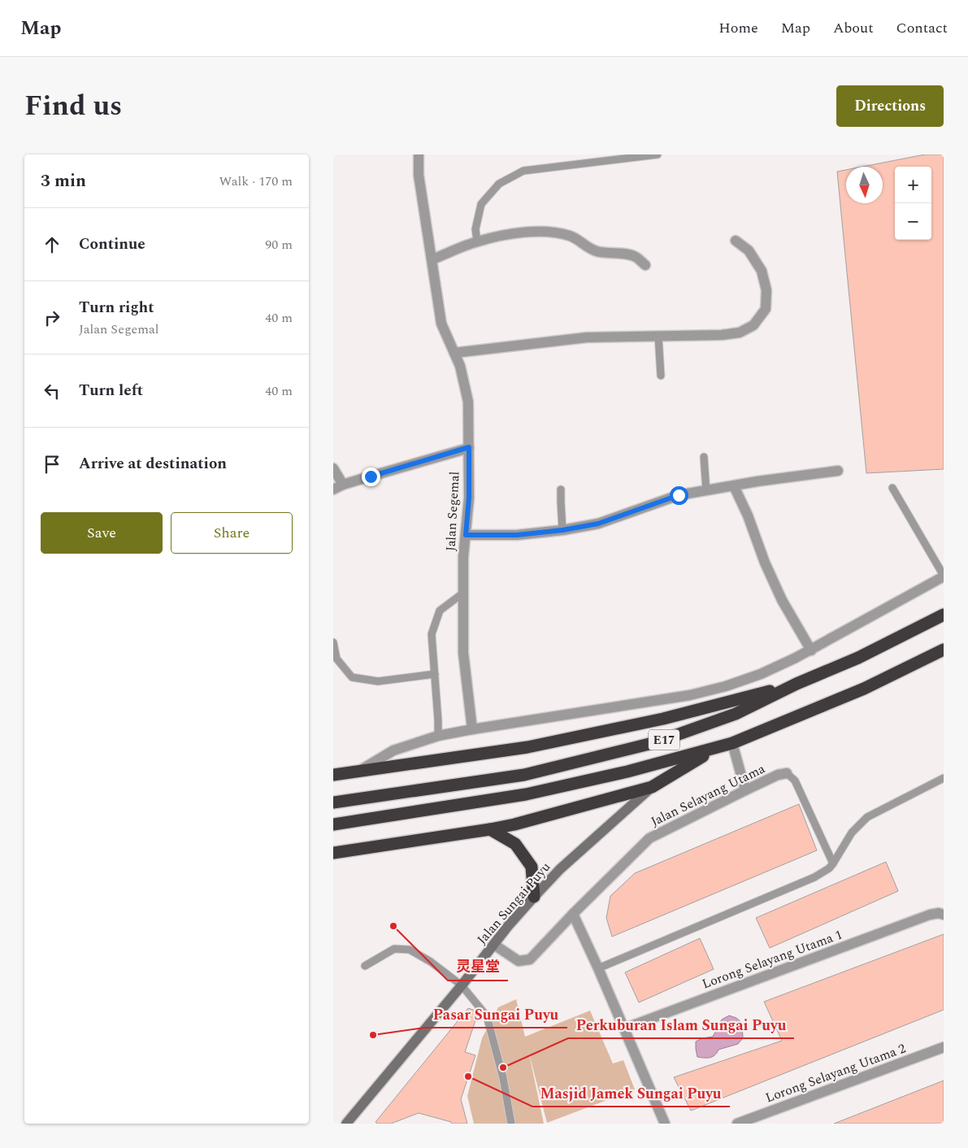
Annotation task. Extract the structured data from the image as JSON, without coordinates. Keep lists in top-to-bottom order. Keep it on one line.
{"streets":{"highway":["E17"],"main road":["Jalan Sungai Puyu"],"street":["Jalan Segemal","Jalan Selayang Utama","Lorong Selayang Utama 1","Lorong Selayang Utama 2"]},"crossings":[["Jalan Selayang Utama","Jalan Sungai Puyu"]],"places":["灵星堂","Pasar Sungai Puyu","Perkuburan Islam Sungai Puyu","Masjid Jamek Sungai Puyu"],"north":"bottom","page":{"header":"Map","nav":["Home","Map","About","Contact"],"title":"Find us","buttons":["Directions",["Save","Share"]],"heading":["3 min","Walk · 170 m"],"map_buttons":["+","−"],"list":[["Continue","90 m"],["Turn right","Jalan Segemal","40 m"],["Turn left","40 m"],"Arrive at destination"]}}
